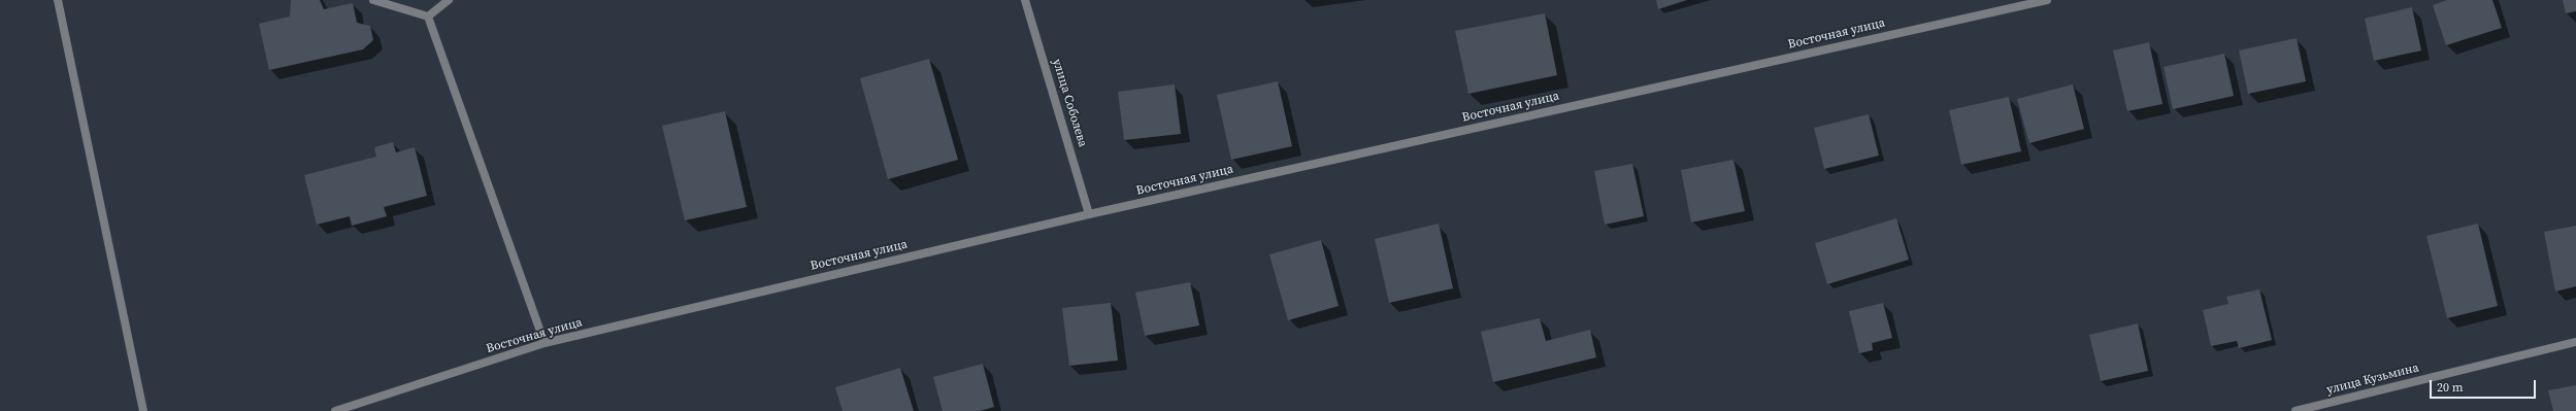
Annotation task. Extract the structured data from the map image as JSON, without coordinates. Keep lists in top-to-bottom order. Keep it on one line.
{"streets":{"street":["Восточная улица","улица Соболева","улица Кузьмина"]},"crossings":[["Восточная улица","улица Соболева"]],"scale_bar":"20 m"}
